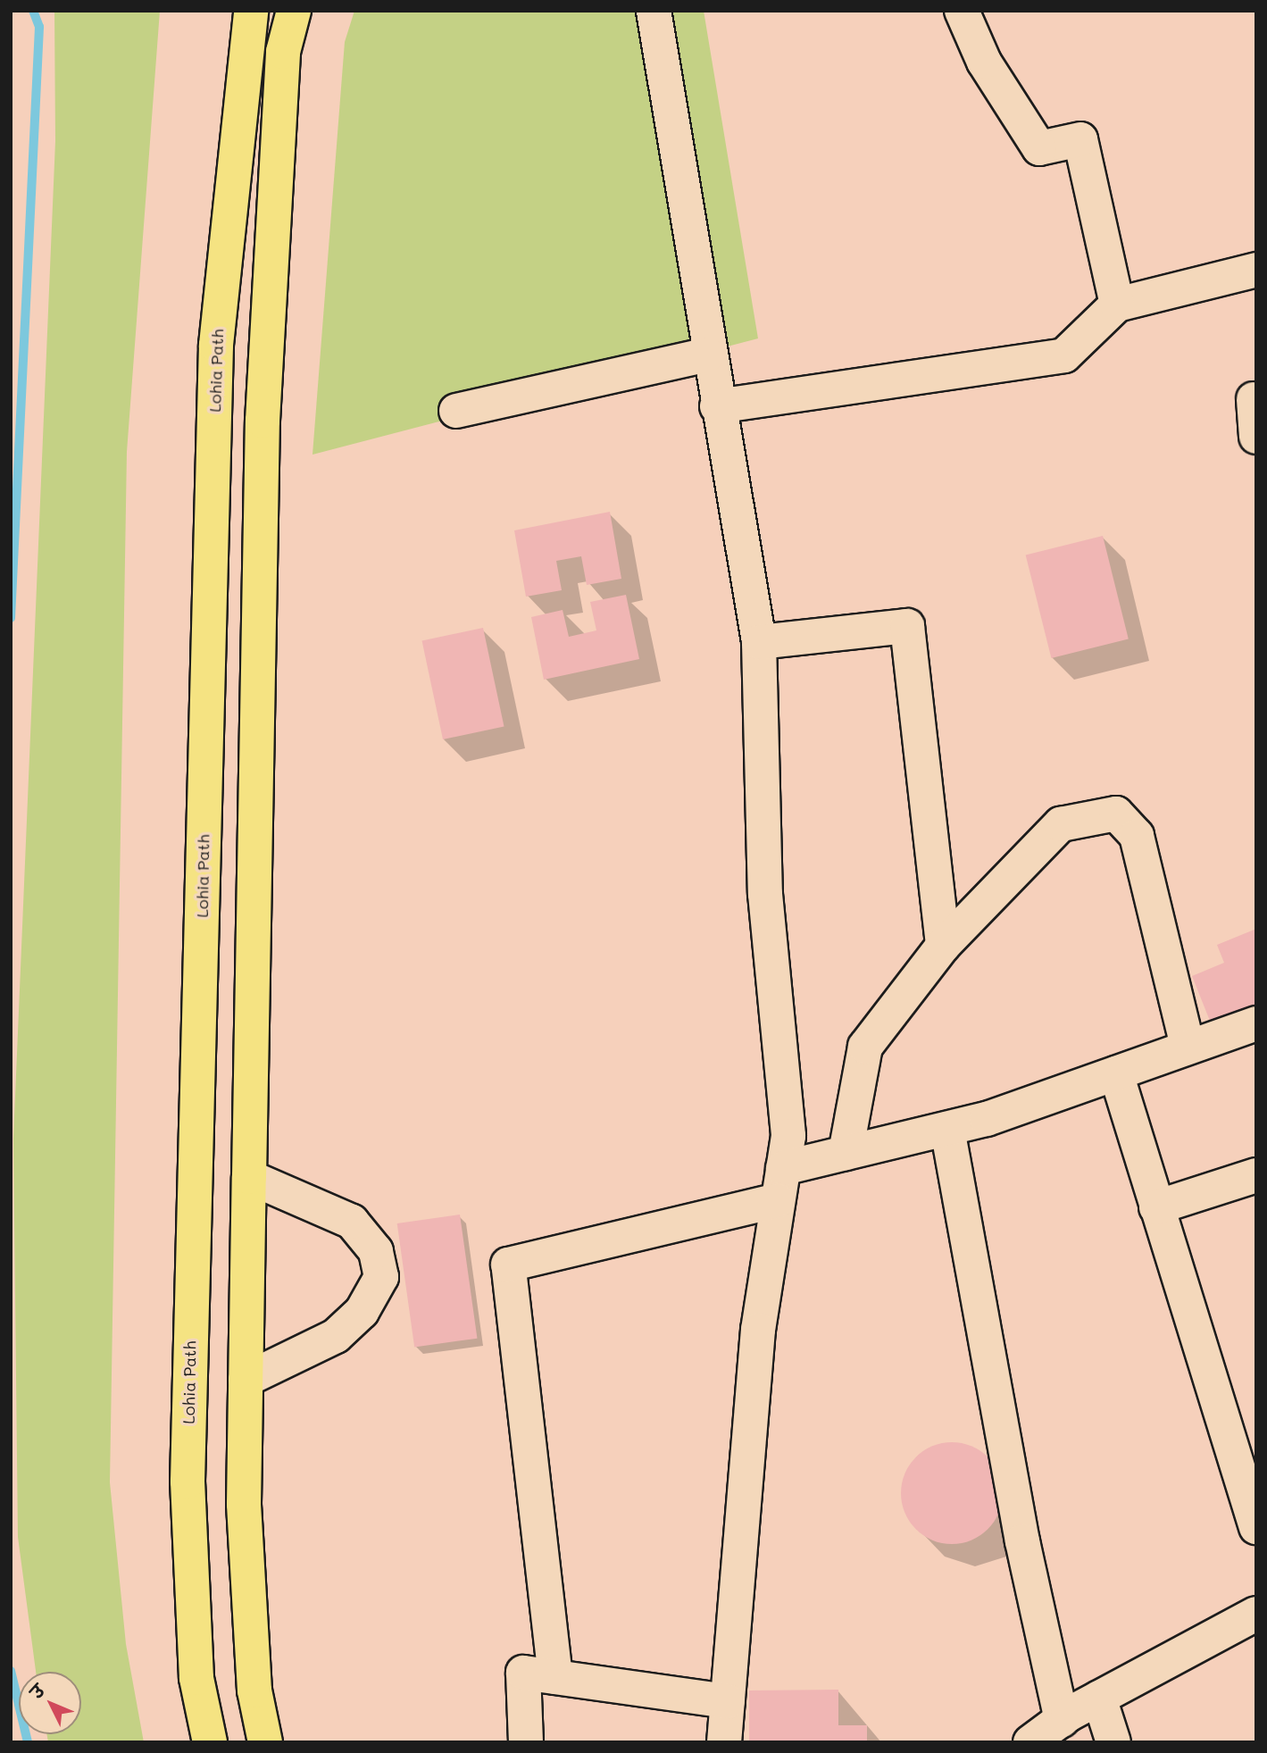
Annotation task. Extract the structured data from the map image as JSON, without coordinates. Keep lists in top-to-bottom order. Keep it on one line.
{"streets":{"main road":["Lohia Path"]},"north":"top left"}
